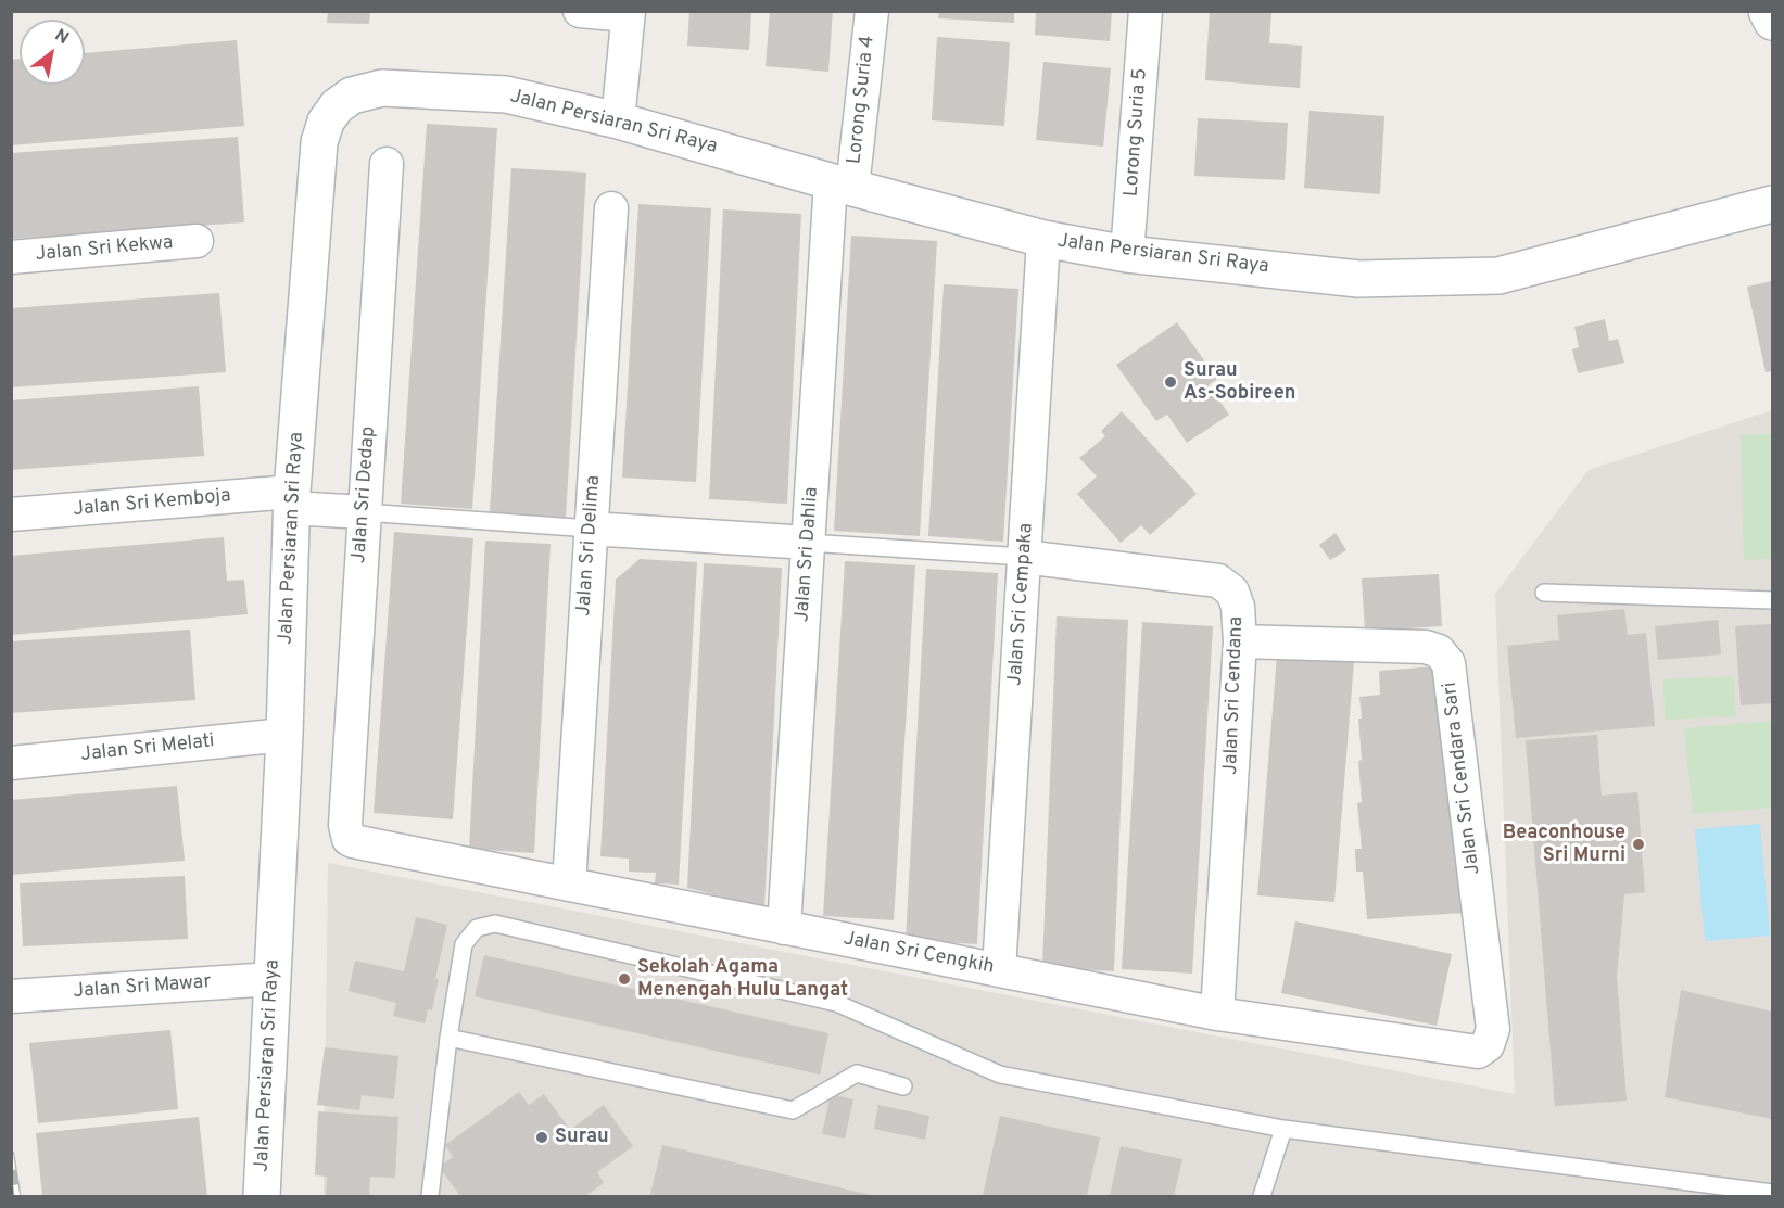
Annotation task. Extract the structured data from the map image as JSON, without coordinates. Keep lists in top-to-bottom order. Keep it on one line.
{"streets":{"street":["Lorong Suria 4","Jalan Persiaran Sri Raya","Lorong Suria 5","Jalan Sri Kekwa","Jalan Sri Dedap","Jalan Sri Kemboja","Jalan Sri Delima","Jalan Sri Dahlia","Jalan Sri Cempaka","Jalan Sri Cendana","Jalan Sri Melati","Jalan Sri Cendara Sari","Jalan Sri Cengkih","Jalan Sri Mawar"]},"crossings":[["Lorong Suria 4","Jalan Persiaran Sri Raya"],["Lorong Suria 4","Jalan Sri Dahlia"],["Jalan Persiaran Sri Raya","Lorong Suria 5"],["Jalan Persiaran Sri Raya","Jalan Sri Kemboja"],["Jalan Persiaran Sri Raya","Jalan Sri Dahlia"],["Jalan Persiaran Sri Raya","Jalan Sri Cempaka"],["Jalan Persiaran Sri Raya","Jalan Sri Melati"],["Jalan Persiaran Sri Raya","Jalan Sri Mawar"],["Jalan Sri Dedap","Jalan Sri Kemboja"],["Jalan Sri Dedap","Jalan Sri Cengkih"],["Jalan Sri Delima","Jalan Sri Cengkih"],["Jalan Sri Dahlia","Jalan Sri Cengkih"],["Jalan Sri Cempaka","Jalan Sri Cendana"],["Jalan Sri Cempaka","Jalan Sri Cengkih"],["Jalan Sri Cendana","Jalan Sri Cendara Sari"],["Jalan Sri Cendana","Jalan Sri Cengkih"],["Jalan Sri Cendara Sari","Jalan Sri Cengkih"]],"places":["Surau As-Sobireen","Beaconhouse Sri Murni","Sekolah Agama Menengah Hulu Langat","Surau"],"north":"top right"}
